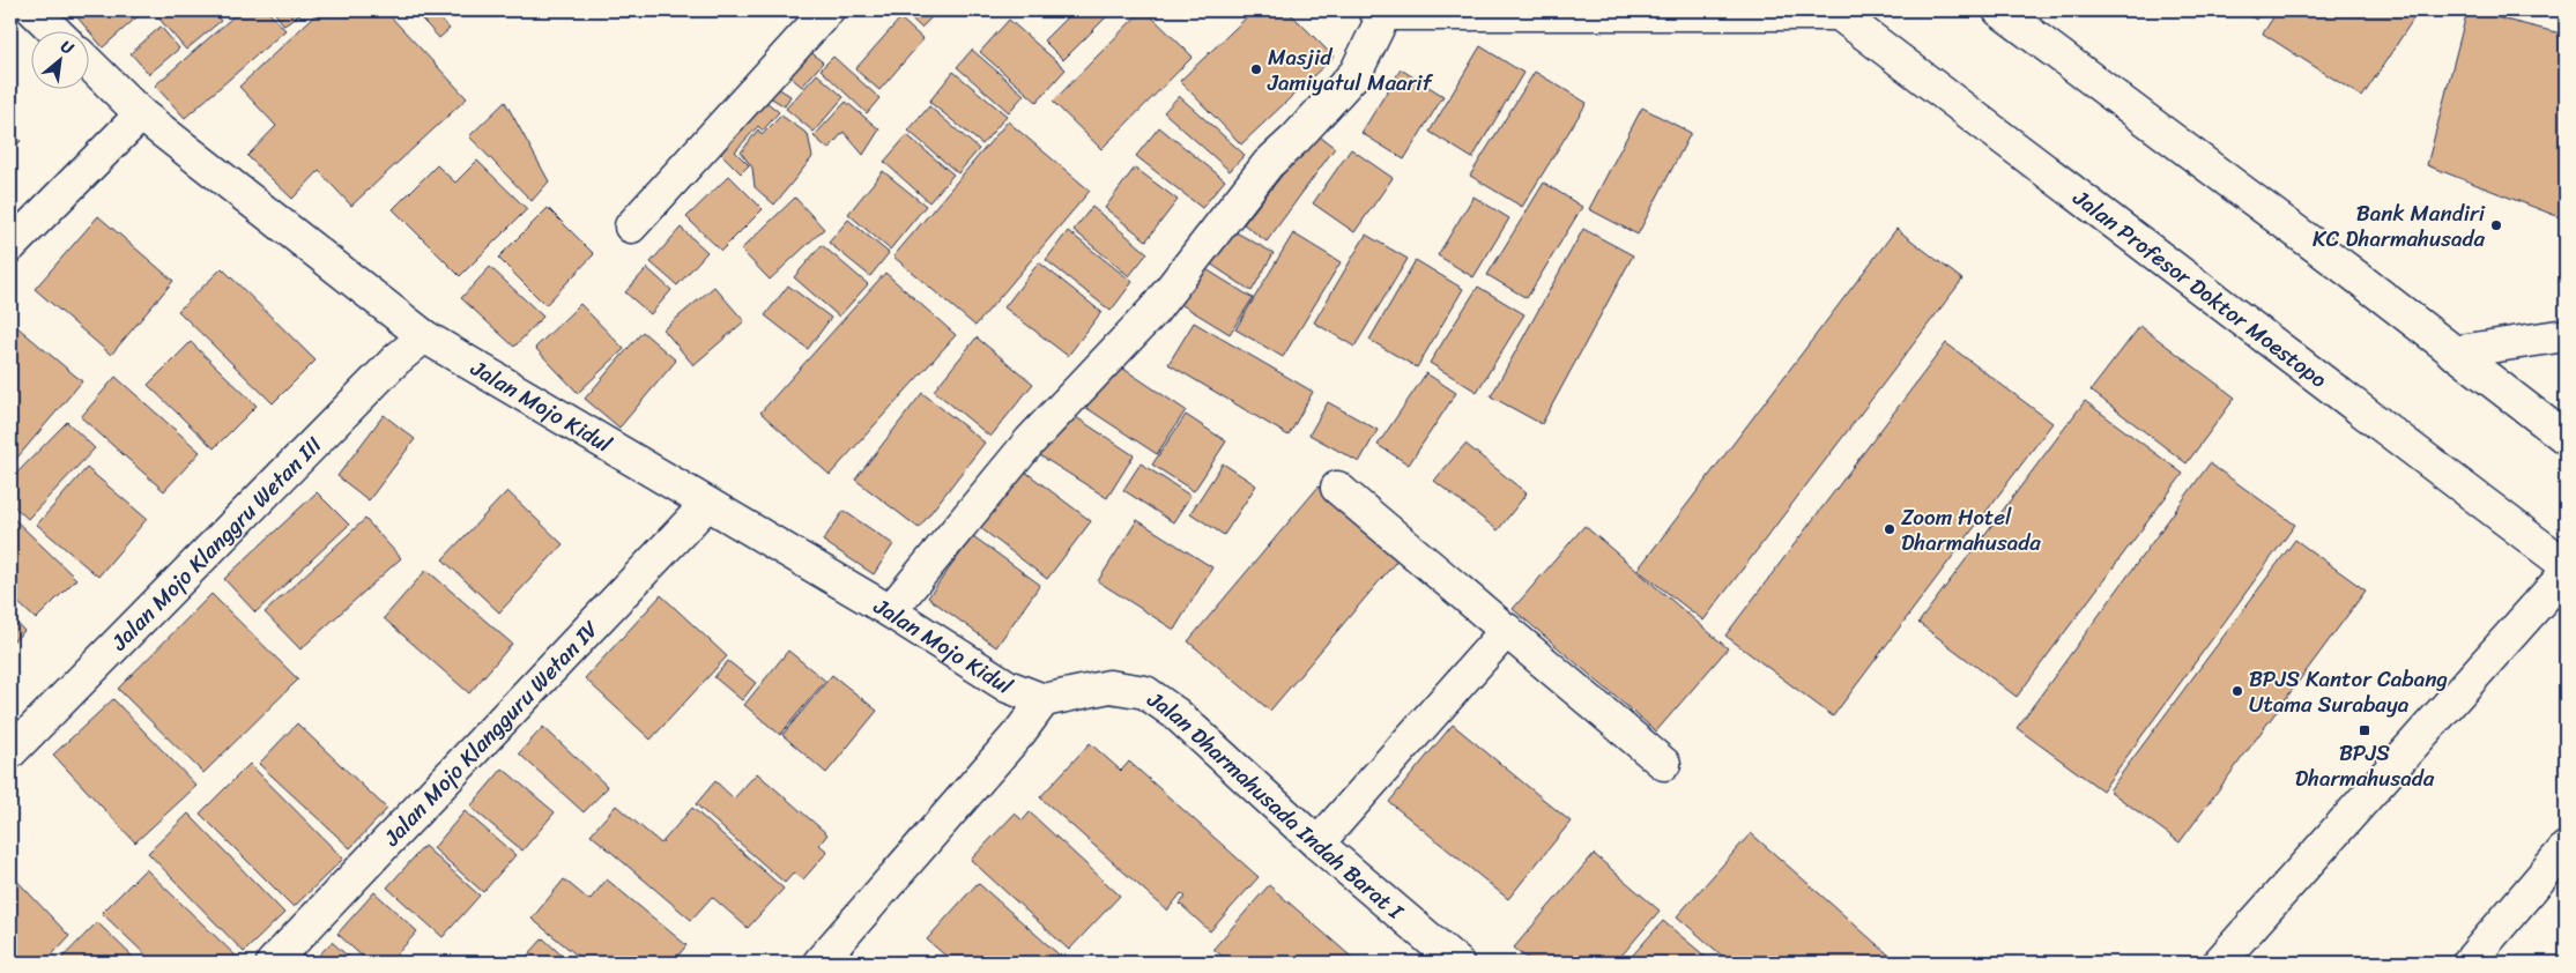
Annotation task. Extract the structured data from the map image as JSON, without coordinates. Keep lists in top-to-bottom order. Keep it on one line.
{"streets":{"street":["Jalan Profesor Doktor Moestopo","Jalan Mojo Kidul","Jalan Mojo Klanggru Wetan III","Jalan Mojo Klangguru Wetan IV","Jalan Dharmahusada Indah Barat I"]},"crossings":[["Jalan Mojo Kidul","Jalan Mojo Klanggru Wetan III"],["Jalan Mojo Kidul","Jalan Mojo Klangguru Wetan IV"],["Jalan Mojo Kidul","Jalan Dharmahusada Indah Barat I"]],"places":{"other":["Masjid Jamiyatul Maarif","Bank Mandiri KC Dharmahusada","Zoom Hotel Dharmahusada","BPJS Kantor Cabang Utama Surabaya"],"transit":["BPJS Dharmahusada"]},"north":"top right"}
